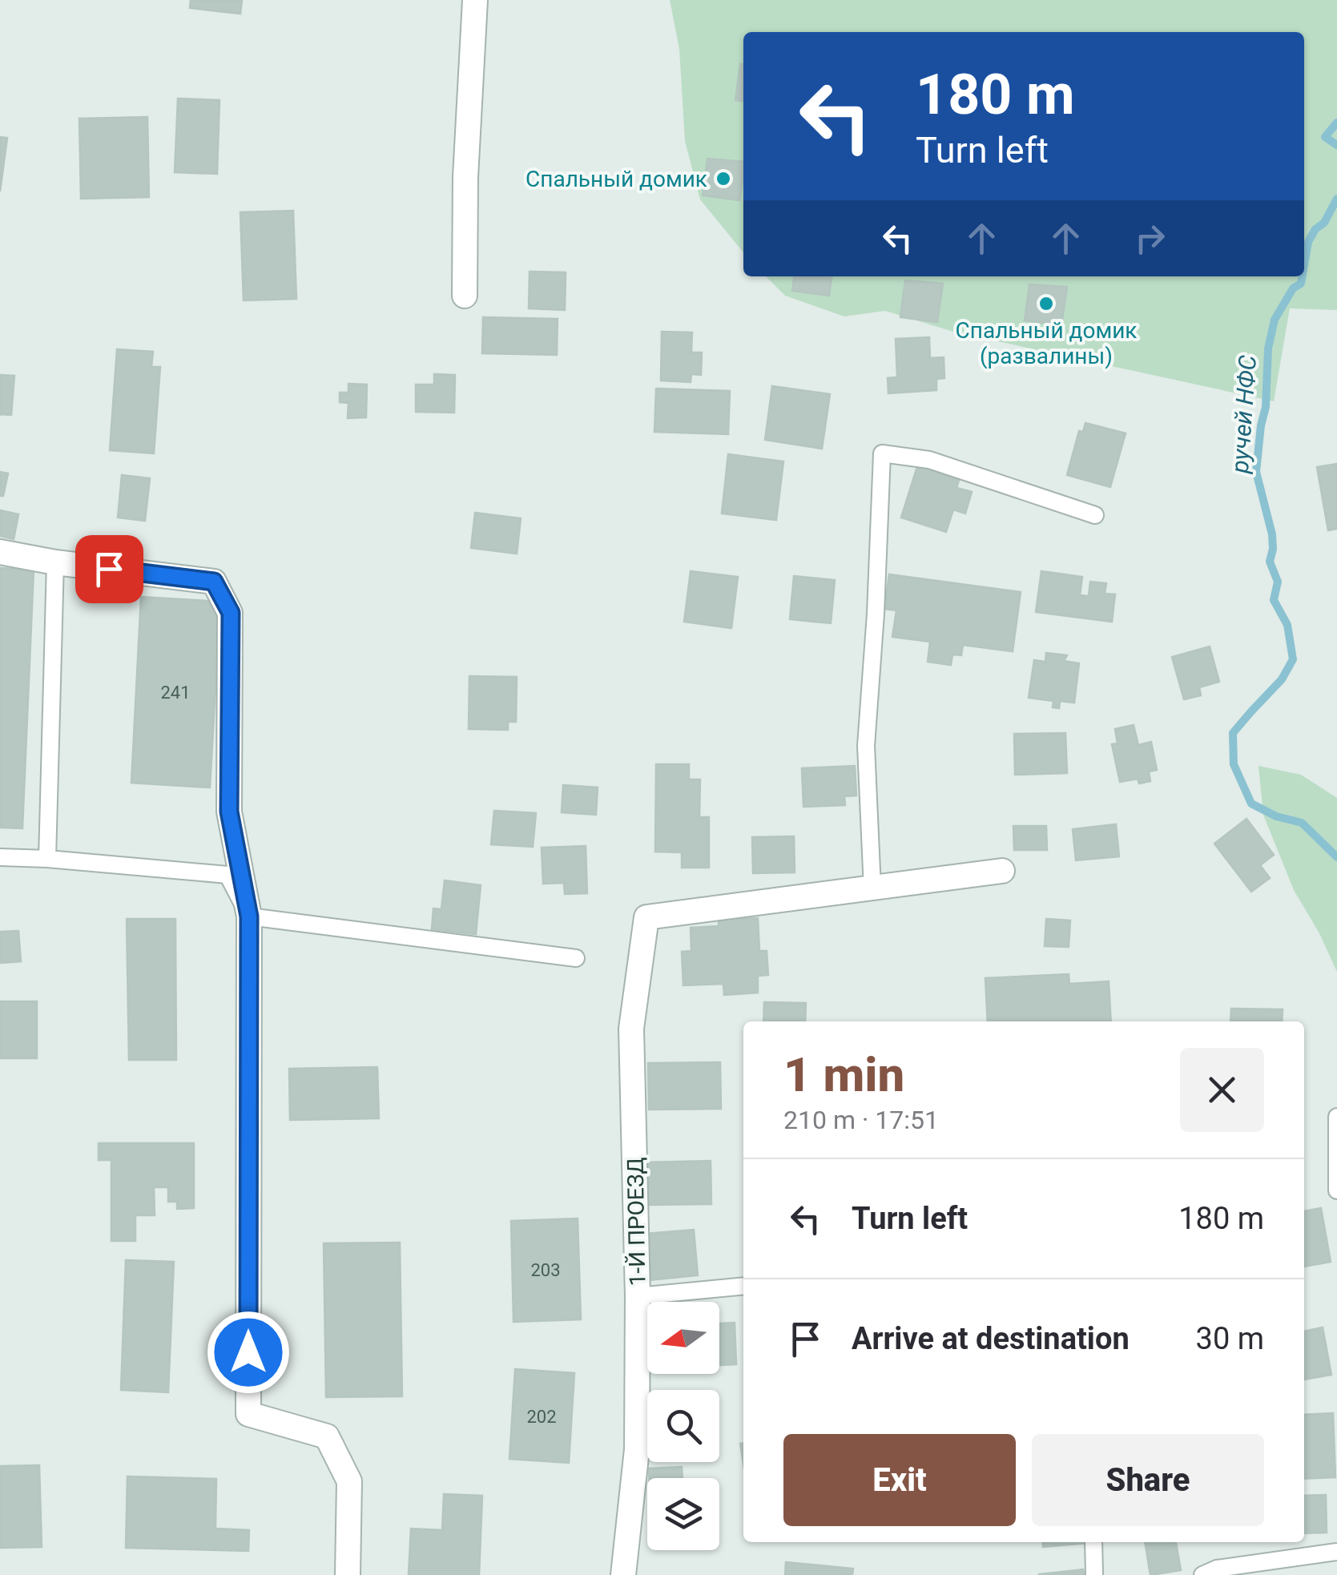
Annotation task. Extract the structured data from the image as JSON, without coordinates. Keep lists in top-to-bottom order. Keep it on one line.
{"streets":{"street":["1-Й ПРОЕЗД"]},"water":["ручей НФС"],"places":["Спальный домик","Спальный домик (развалины)"],"house_numbers":["241","203","202"],"north":"left","page":{"turn":["180 m","Turn left"],"heading":["1 min","210 m · 17:51"],"list":[{"name":"Turn left","value":"180 m"},{"name":"Arrive at destination","value":"30 m"}],"buttons":["Exit","Share"]}}
